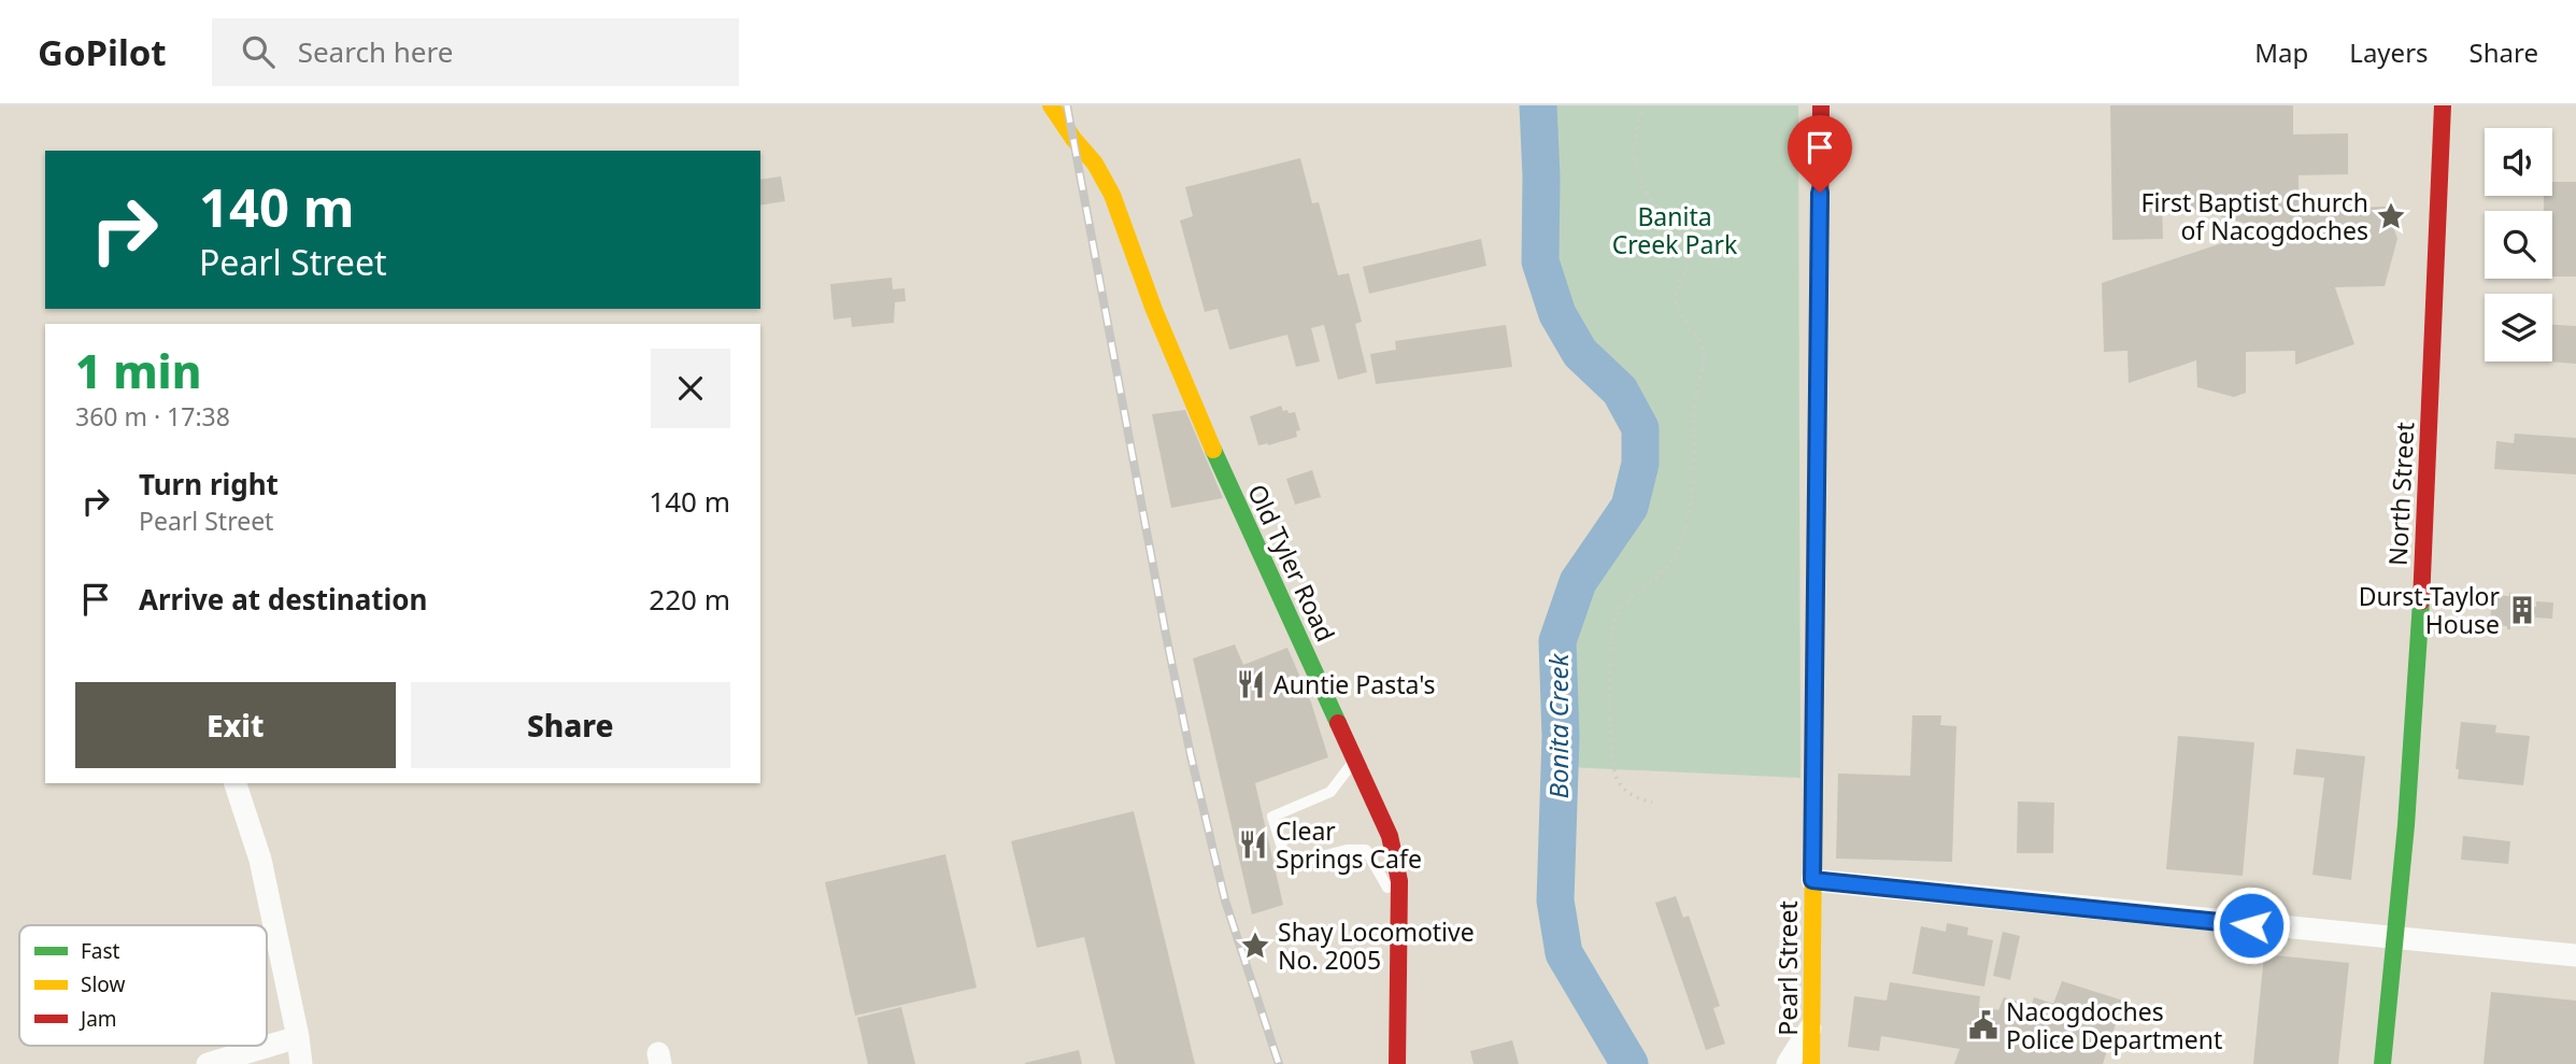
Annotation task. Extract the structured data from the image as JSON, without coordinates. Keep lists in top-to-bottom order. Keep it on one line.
{"streets":{"street":["North Street","Old Tyler Road","Pearl Street"]},"water":["Bonita Creek"],"parks":["Banita Creek Park"],"places":{"place":["First Baptist Church of Nacogdoches","Shay Locomotive No. 2005"],"building":["Durst-Taylor House"],"restaurant":["Auntie Pasta's","Clear Springs Cafe"],"public building":["Nacogdoches Police Department"]},"legend":["Fast","Slow","Jam"],"page":{"header":"GoPilot","search":"Search here","nav":["Map","Layers","Share"],"turn":["140 m","Pearl Street"],"heading":["1 min","360 m · 17:38"],"list":[{"name":"Turn right","note":"Pearl Street","value":"140 m"},{"name":"Arrive at destination","value":"220 m"}],"buttons":["Exit","Share"]}}
